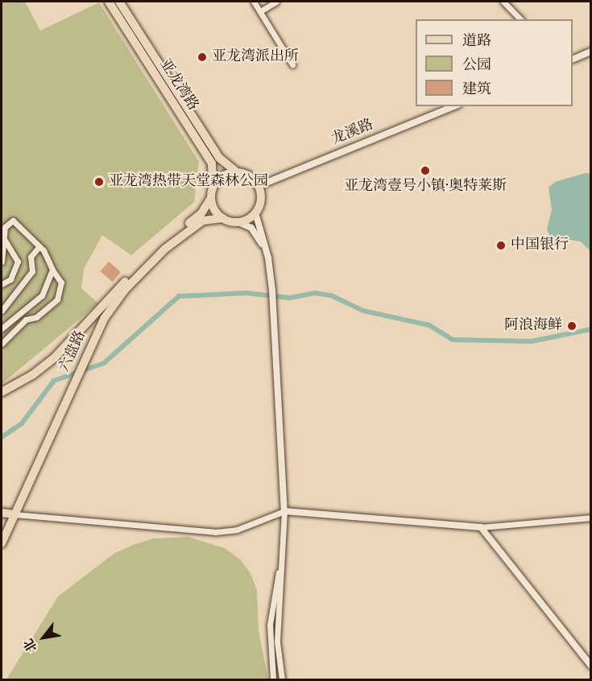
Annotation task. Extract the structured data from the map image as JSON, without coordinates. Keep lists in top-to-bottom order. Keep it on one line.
{"streets":{"main road":["亚龙湾路","六盘路"],"street":["龙溪路"]},"crossings":[["亚龙湾路","龙溪路"],["亚龙湾路","六盘路"],["龙溪路","六盘路"]],"places":["亚龙湾派出所","亚龙湾壹号小镇·奥特莱斯","亚龙湾热带天堂森林公园","中国银行","阿浪海鲜"],"legend":["道路","公园","建筑"],"north":"bottom left"}
